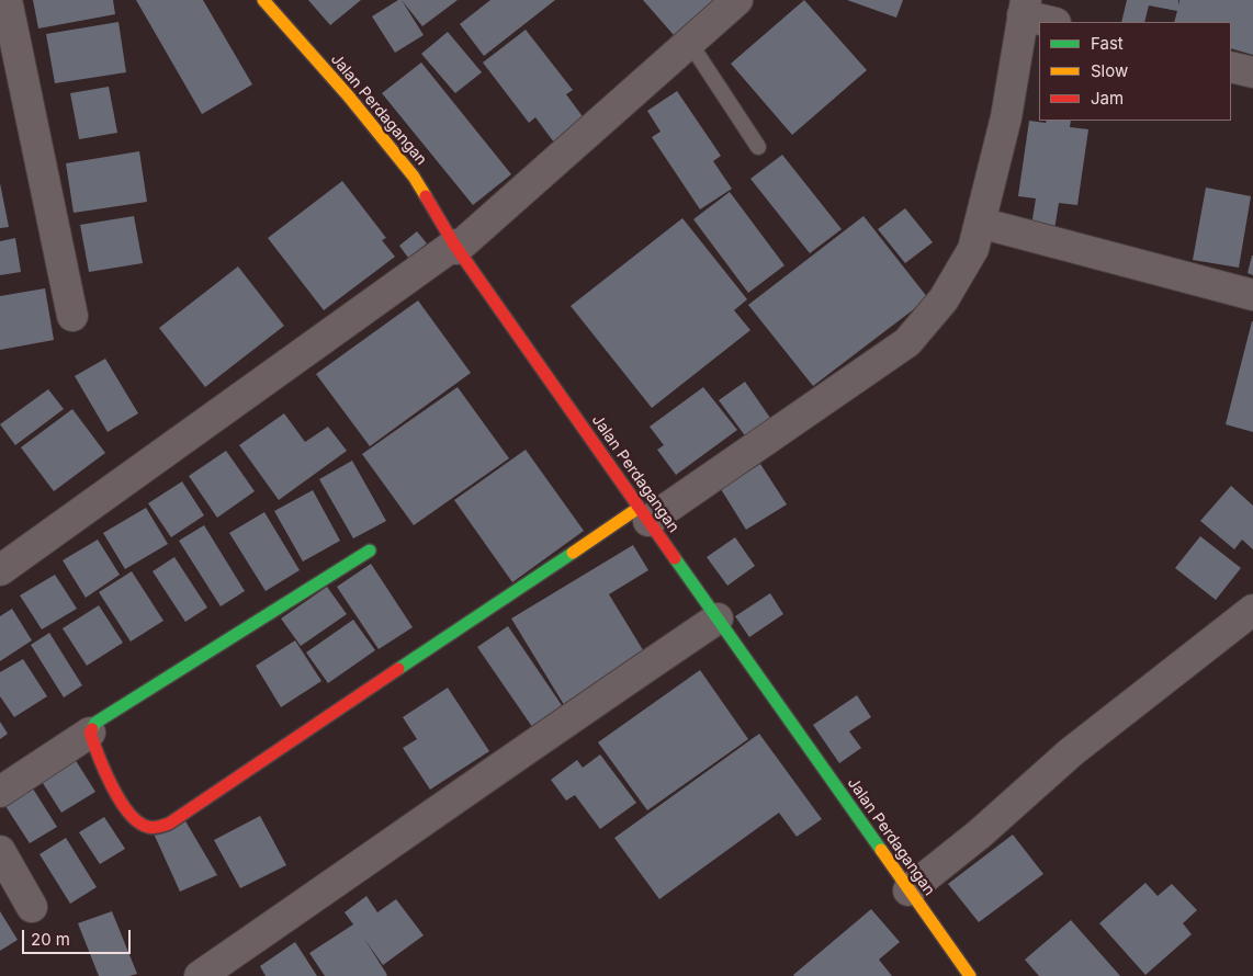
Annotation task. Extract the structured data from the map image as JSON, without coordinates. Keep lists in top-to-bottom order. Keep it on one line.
{"streets":{"street":["Jalan Perdagangan"]},"legend":["Fast","Slow","Jam"],"scale_bar":"20 m"}
